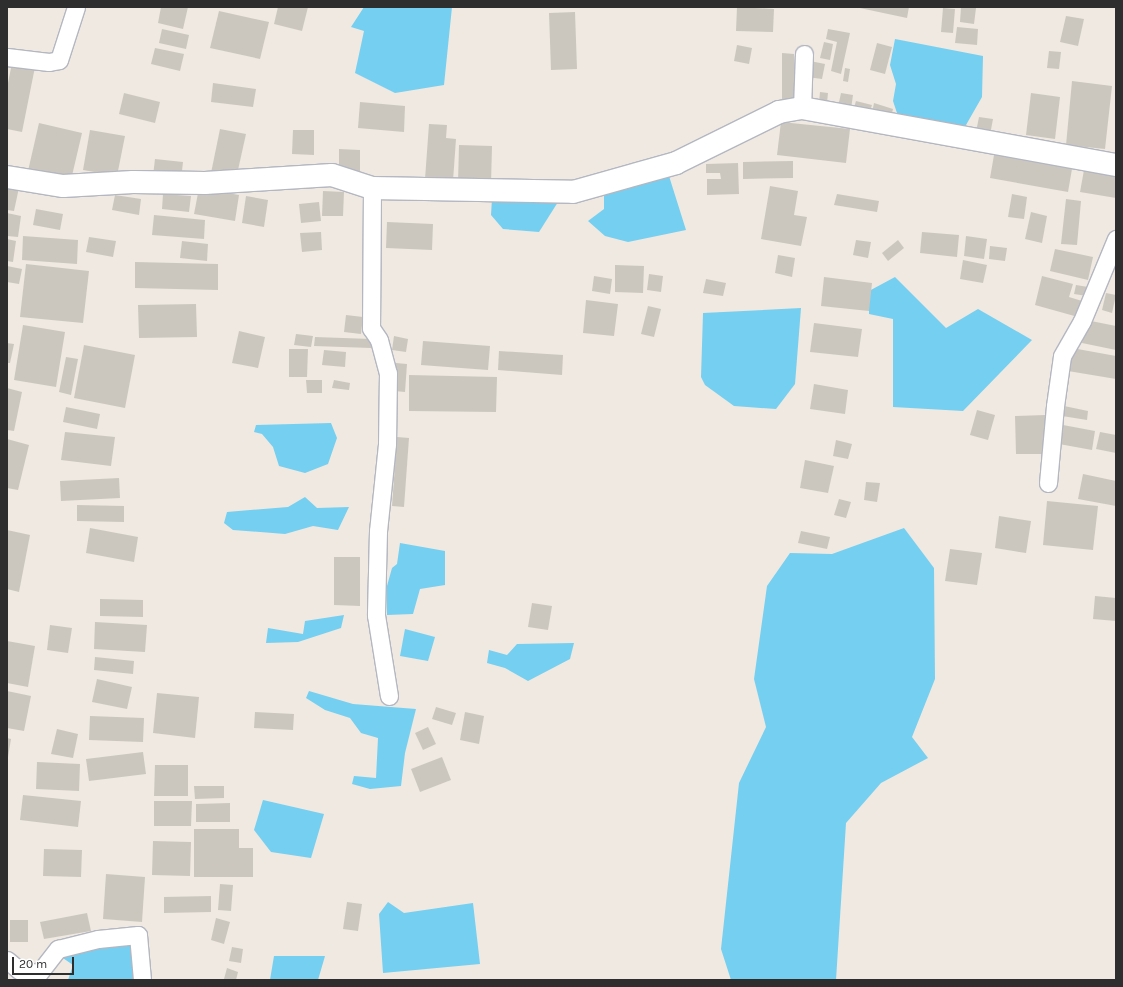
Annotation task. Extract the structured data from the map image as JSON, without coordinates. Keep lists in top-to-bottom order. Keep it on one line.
{"scale_bar":"20 m"}
